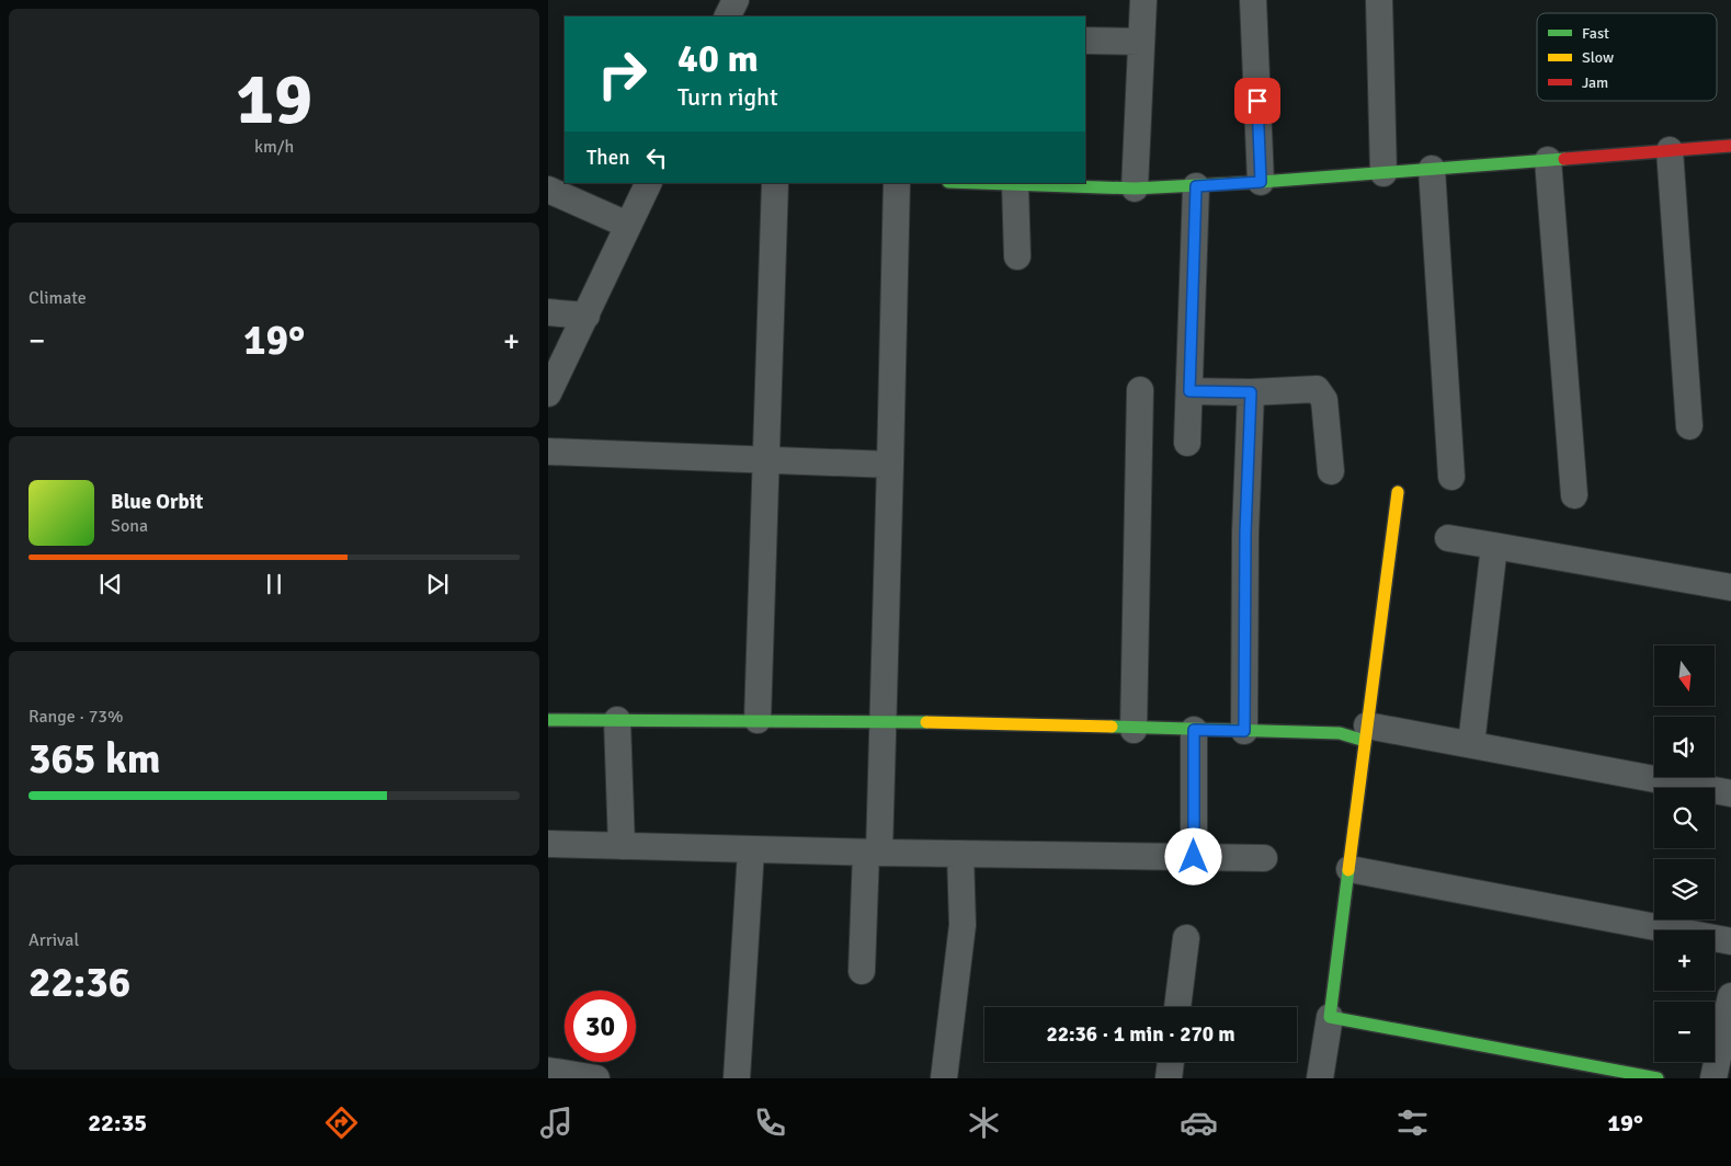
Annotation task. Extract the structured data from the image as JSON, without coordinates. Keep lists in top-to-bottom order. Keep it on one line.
{"legend":["Fast","Slow","Jam"],"north":"bottom","page":{"tile":[["19","km/h"],"Climate",["Range · 73%","365 km"],["Arrival","22:36"]],"turn":["40 m","Turn right"],"then":"Then","heat":["−","19°","+"],"song":["Blue Orbit","Sona"],"map_buttons":["+","−"],"limit":"30","trip":"22:36 · 1 min · 270 m","tabs":["22:35","19°"]}}
